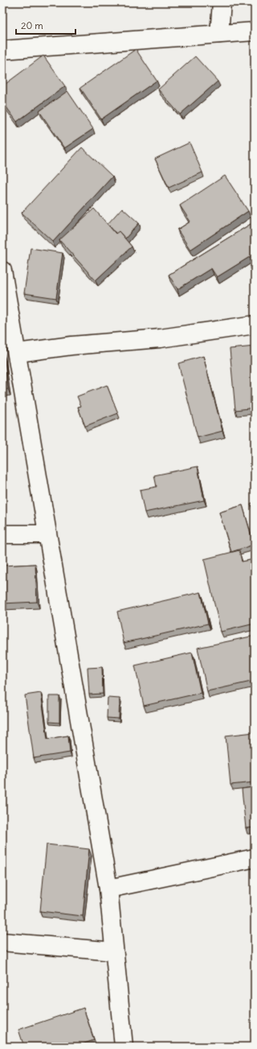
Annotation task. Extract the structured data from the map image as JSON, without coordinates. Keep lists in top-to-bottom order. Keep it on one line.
{"scale_bar":"20 m"}
